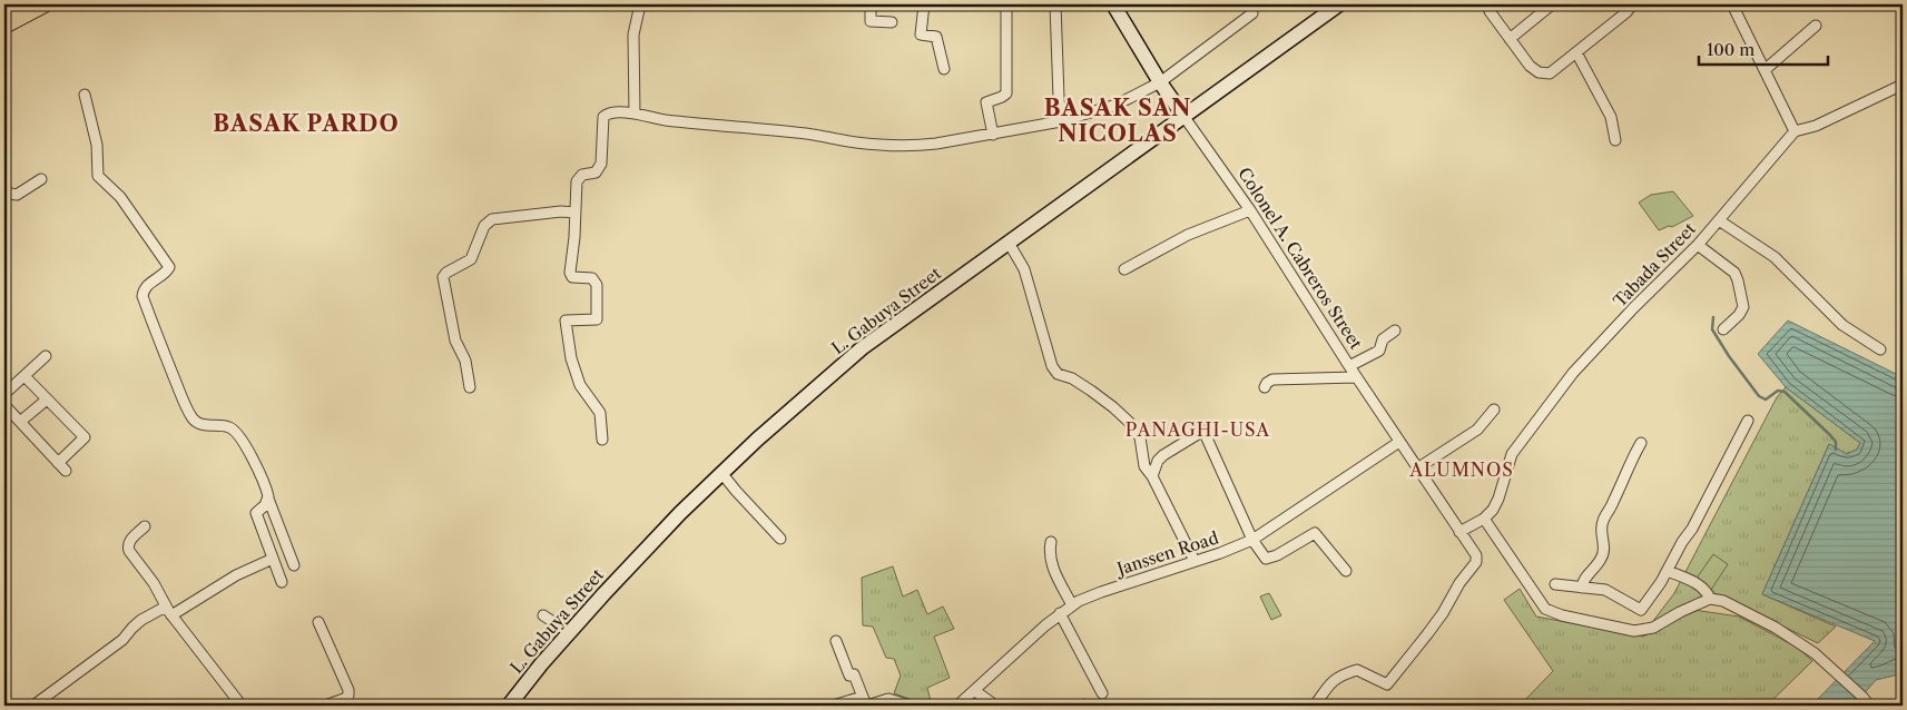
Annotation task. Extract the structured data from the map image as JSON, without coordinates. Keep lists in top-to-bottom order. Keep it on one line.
{"streets":{"street":["Colonel A. Cabreros Street","Tabada Street","L. Gabuya Street","Janssen Road"]},"crossings":[["Colonel A. Cabreros Street","Tabada Street"],["Colonel A. Cabreros Street","L. Gabuya Street"],["Colonel A. Cabreros Street","Janssen Road"]],"districts":["BASAK SAN NICOLAS","BASAK PARDO","PANAGHI-USA","ALUMNOS"],"scale_bar":"100 m"}
